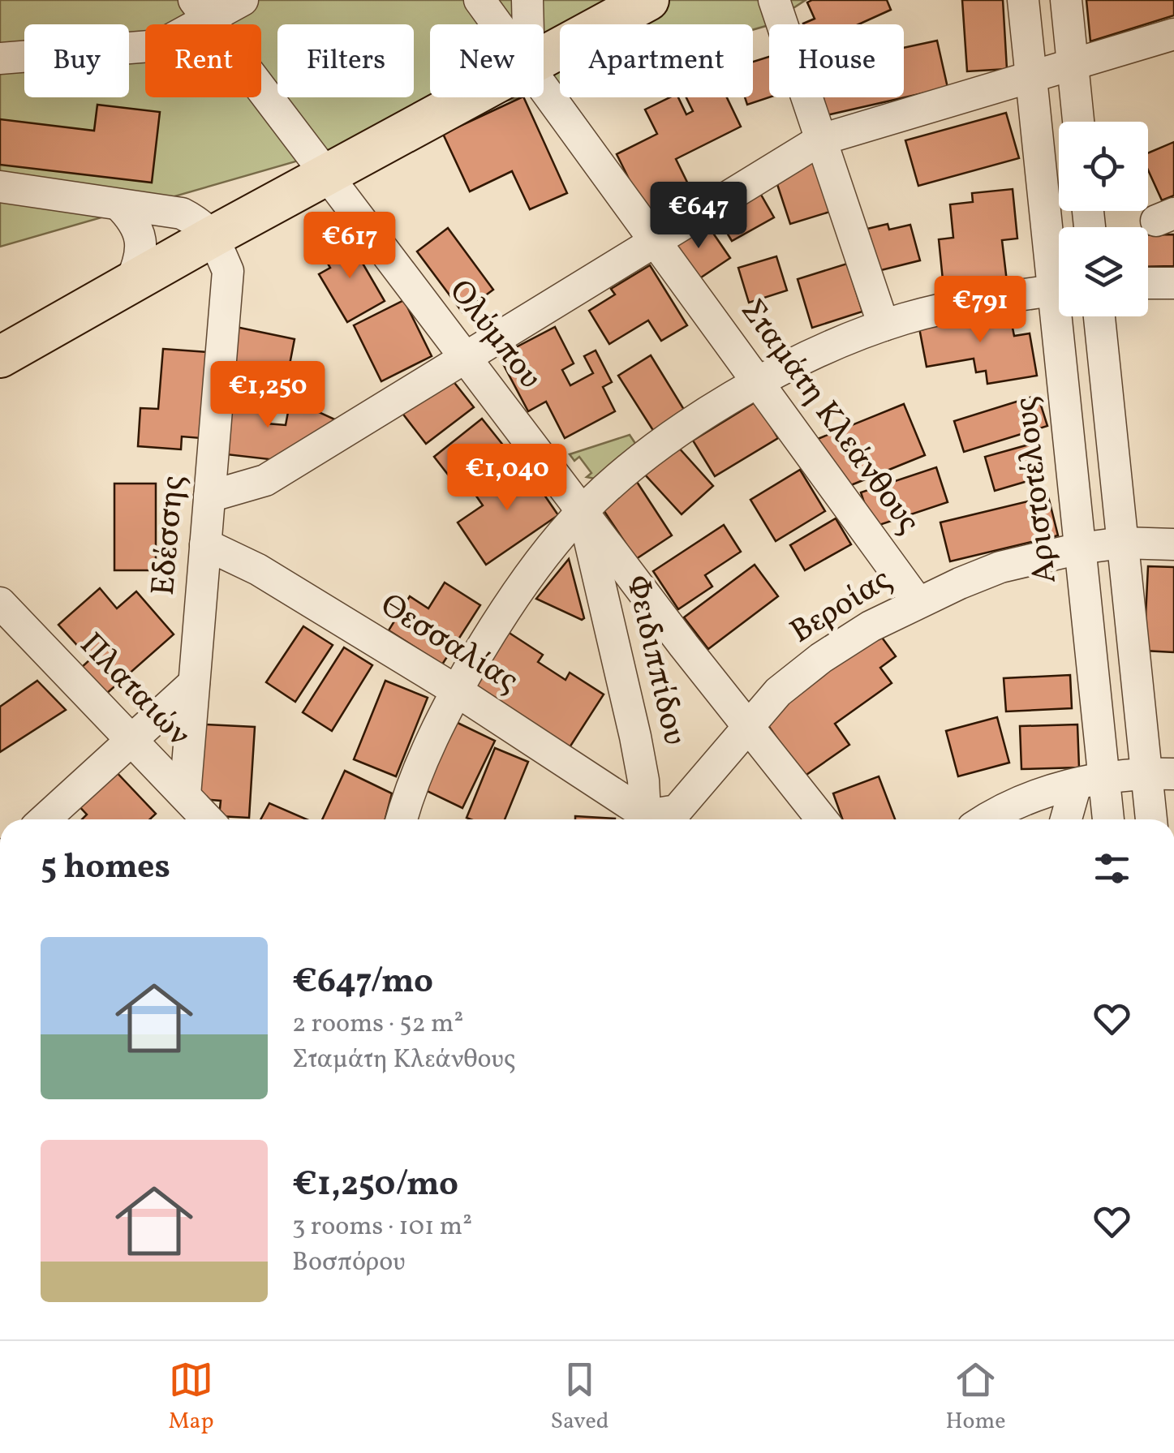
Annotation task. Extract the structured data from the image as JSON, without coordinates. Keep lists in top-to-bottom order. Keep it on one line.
{"streets":{"street":["Ολύμπου","Σταμάτη Κλεάνθους","Αριστοτέλους","Εδέσσης","Βεροίας","Θεσσαλίας","Φειδιππίδου","Πλαταιών"]},"crossings":[["Ολύμπου","Βεροίας"],["Ολύμπου","Φειδιππίδου"],["Σταμάτη Κλεάνθους","Βεροίας"],["Αριστοτέλους","Βεροίας"],["Εδέσσης","Θεσσαλίας"],["Εδέσσης","Πλαταιών"]],"page":{"chip":["Buy","Rent","Filters","New","Apartment","House"],"price":["€647","€617","€791","€1,250","€1,040"],"heading":"5 homes","list":[{"name":"€647/mo","note":"2 rooms · 52 m² · Σταμάτη Κλεάνθους"},{"name":"€1,250/mo","note":"3 rooms · 101 m² · Βοσπόρου"}],"tabs":["Map","Saved","Home"]}}
